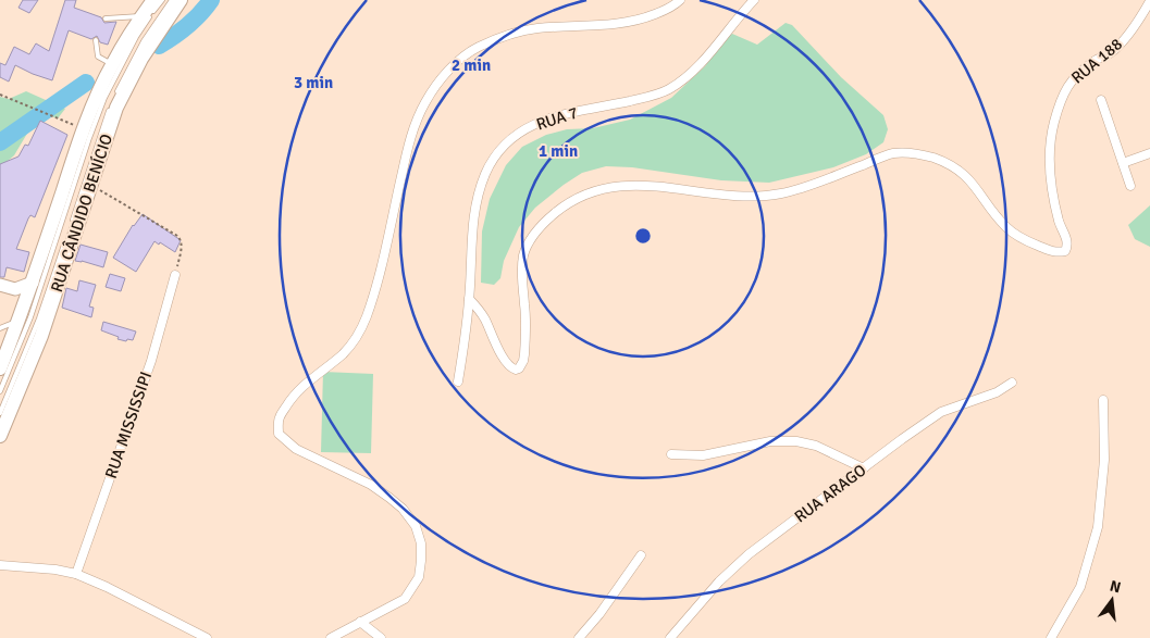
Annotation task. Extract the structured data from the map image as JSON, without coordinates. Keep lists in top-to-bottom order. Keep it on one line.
{"streets":{"main road":["RUA CÂNDIDO BENÍCIO"],"street":["RUA 188","RUA 7","RUA MISSISSIPI","RUA ARAGO"]},"crossings":[["RUA 188","RUA 7"]],"north":"top","rings":["2 min","3 min","1 min"]}
